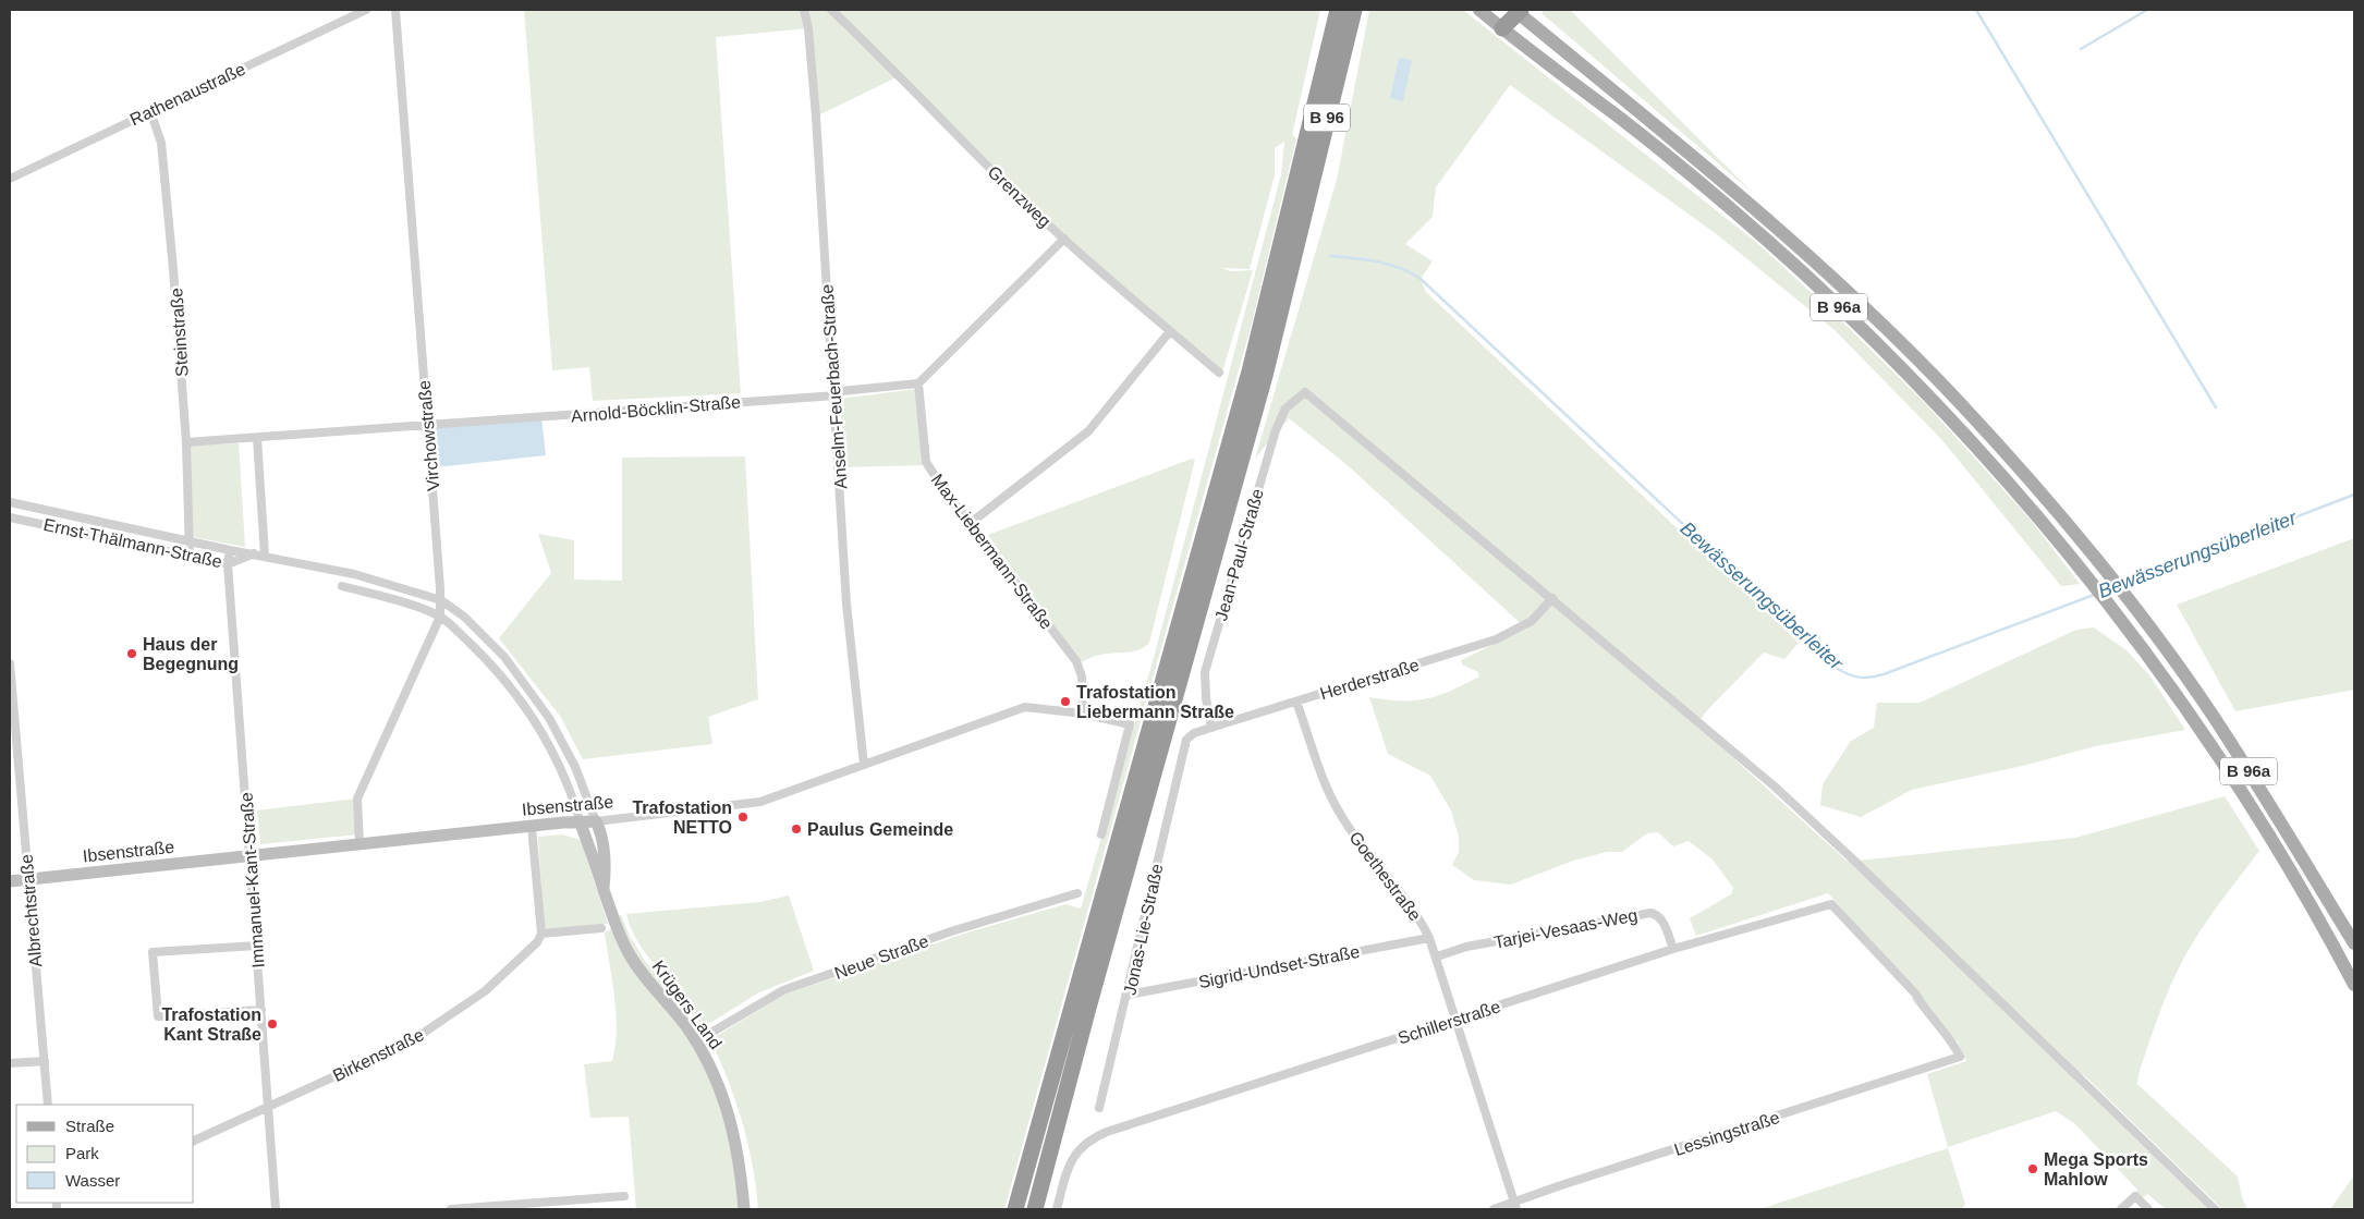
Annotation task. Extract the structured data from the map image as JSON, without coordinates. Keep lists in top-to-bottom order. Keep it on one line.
{"streets":{"highway":["B 96"],"main road":["B 96a"],"street":["Rathenaustraße","Grenzweg","Steinstraße","Anselm-Feuerbach-Straße","Arnold-Böcklin-Straße","Virchowstraße","Ernst-Thälmann-Straße","Max-Liebermann-Straße","Jean-Paul-Straße","Herderstraße","Ibsenstraße","Goethestraße","Immanuel-Kant-Straße","Albrechtstraße","Tarjei-Vesaas-Weg","Jonas-Lie-Straße","Neue Straße","Sigrid-Undset-Straße","Krügers Land","Schillerstraße","Birkenstraße","Lessingstraße"]},"crossings":[["Rathenaustraße","Steinstraße"],["Steinstraße","Arnold-Böcklin-Straße"],["Steinstraße","Ernst-Thälmann-Straße"],["Anselm-Feuerbach-Straße","Arnold-Böcklin-Straße"],["Anselm-Feuerbach-Straße","Ibsenstraße"],["Arnold-Böcklin-Straße","Virchowstraße"],["Arnold-Böcklin-Straße","Max-Liebermann-Straße"],["Virchowstraße","Ernst-Thälmann-Straße"],["Virchowstraße","Ibsenstraße"],["Ernst-Thälmann-Straße","Ibsenstraße"],["Ernst-Thälmann-Straße","Immanuel-Kant-Straße"],["Ernst-Thälmann-Straße","Krügers Land"],["Max-Liebermann-Straße","Ibsenstraße"],["Jean-Paul-Straße","Herderstraße"],["Herderstraße","Goethestraße"],["Herderstraße","Jonas-Lie-Straße"],["Ibsenstraße","Immanuel-Kant-Straße"],["Ibsenstraße","Albrechtstraße"],["Ibsenstraße","Krügers Land"],["Goethestraße","Tarjei-Vesaas-Weg"],["Goethestraße","Sigrid-Undset-Straße"],["Goethestraße","Schillerstraße"],["Goethestraße","Lessingstraße"],["Immanuel-Kant-Straße","Birkenstraße"],["Tarjei-Vesaas-Weg","Schillerstraße"],["Jonas-Lie-Straße","Sigrid-Undset-Straße"],["Neue Straße","Krügers Land"],["Schillerstraße","Lessingstraße"]],"water":["Bewässerungsüberleiter"],"places":["Haus der Begegnung","Trafostation Liebermann Straße","Trafostation NETTO","Paulus Gemeinde","Trafostation Kant Straße","Mega Sports Mahlow"],"legend":["Straße","Park","Wasser"]}
